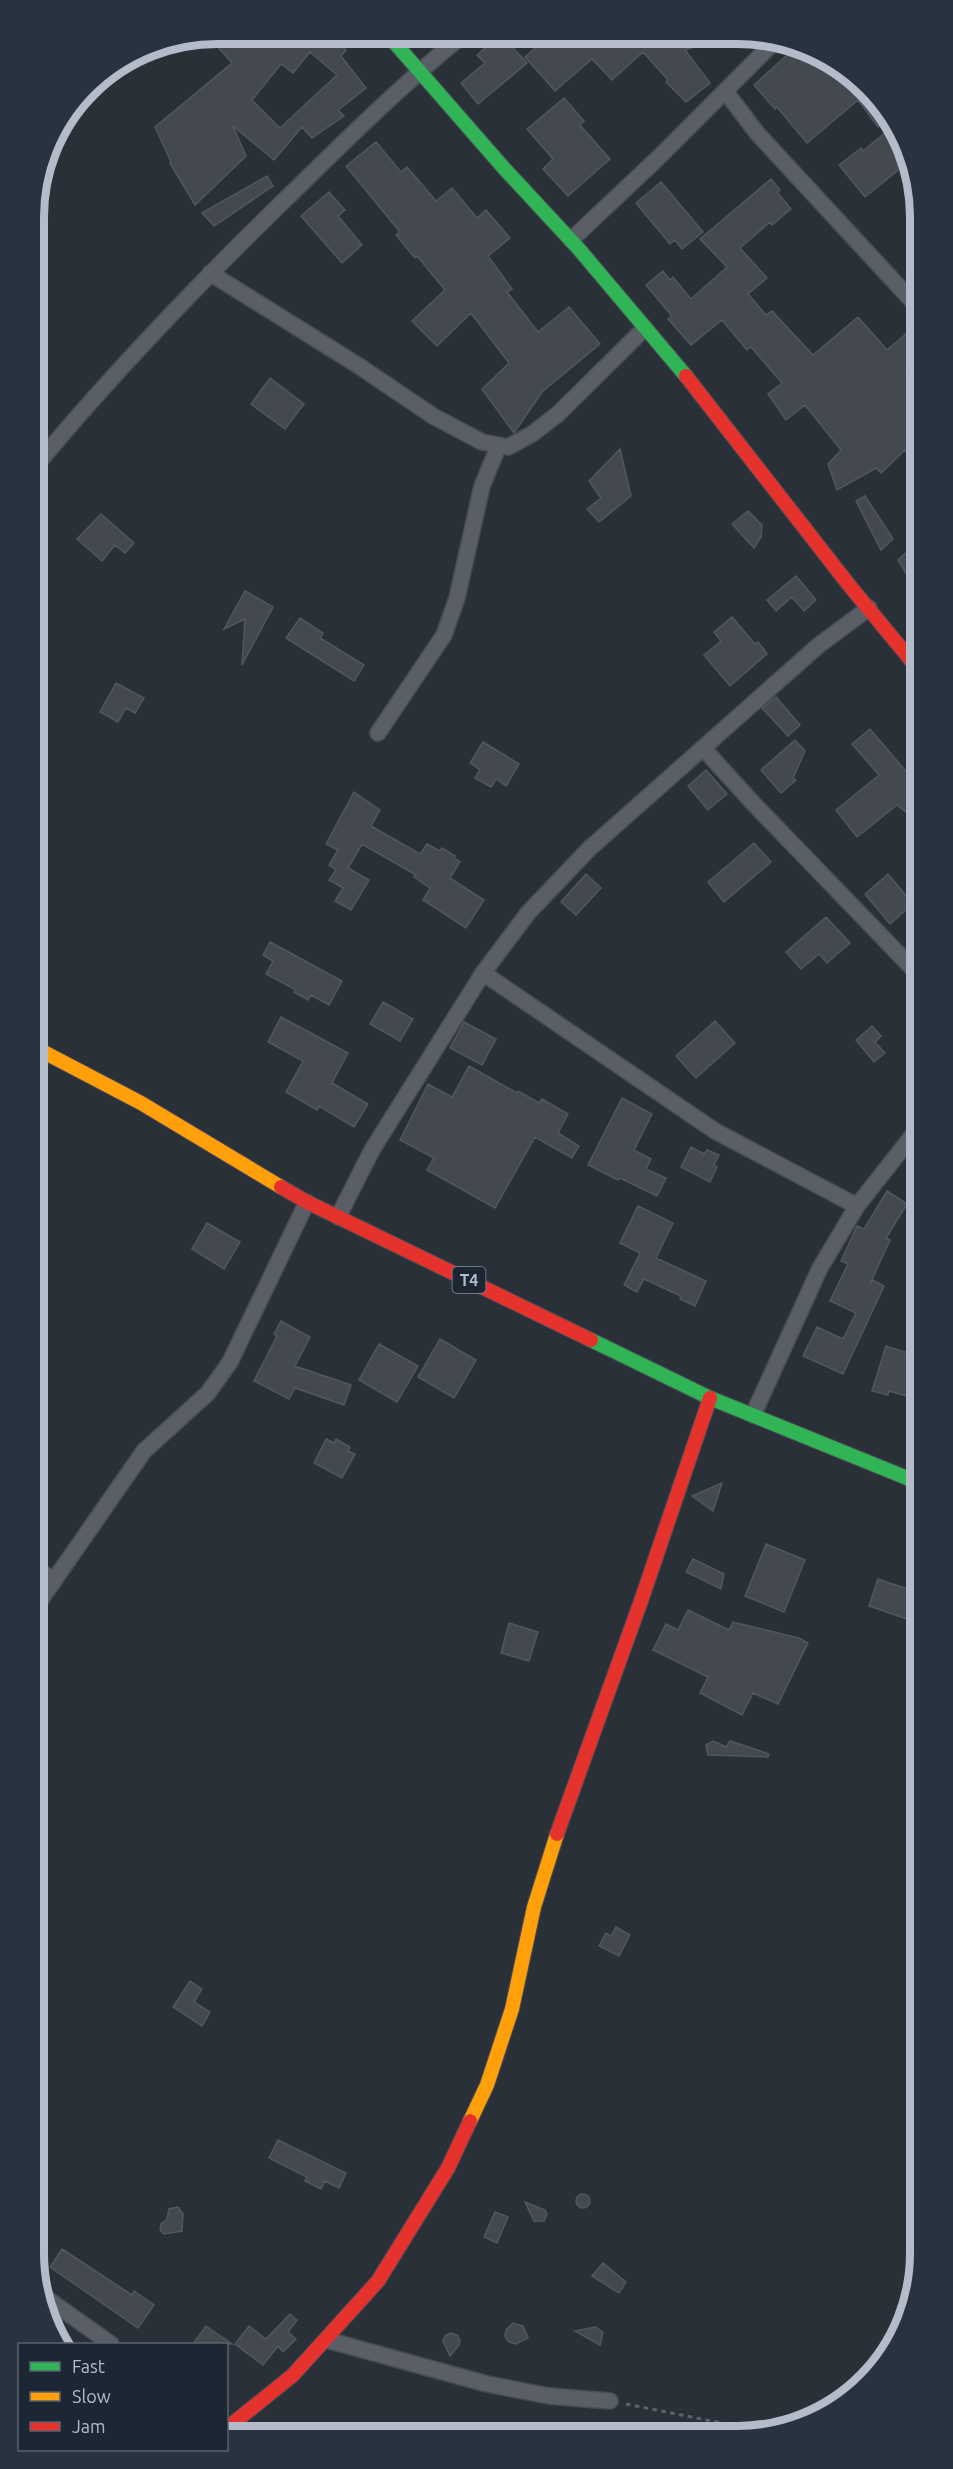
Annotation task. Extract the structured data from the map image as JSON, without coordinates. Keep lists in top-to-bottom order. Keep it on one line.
{"streets":{"main road":["T4"]},"legend":["Fast","Slow","Jam"]}
